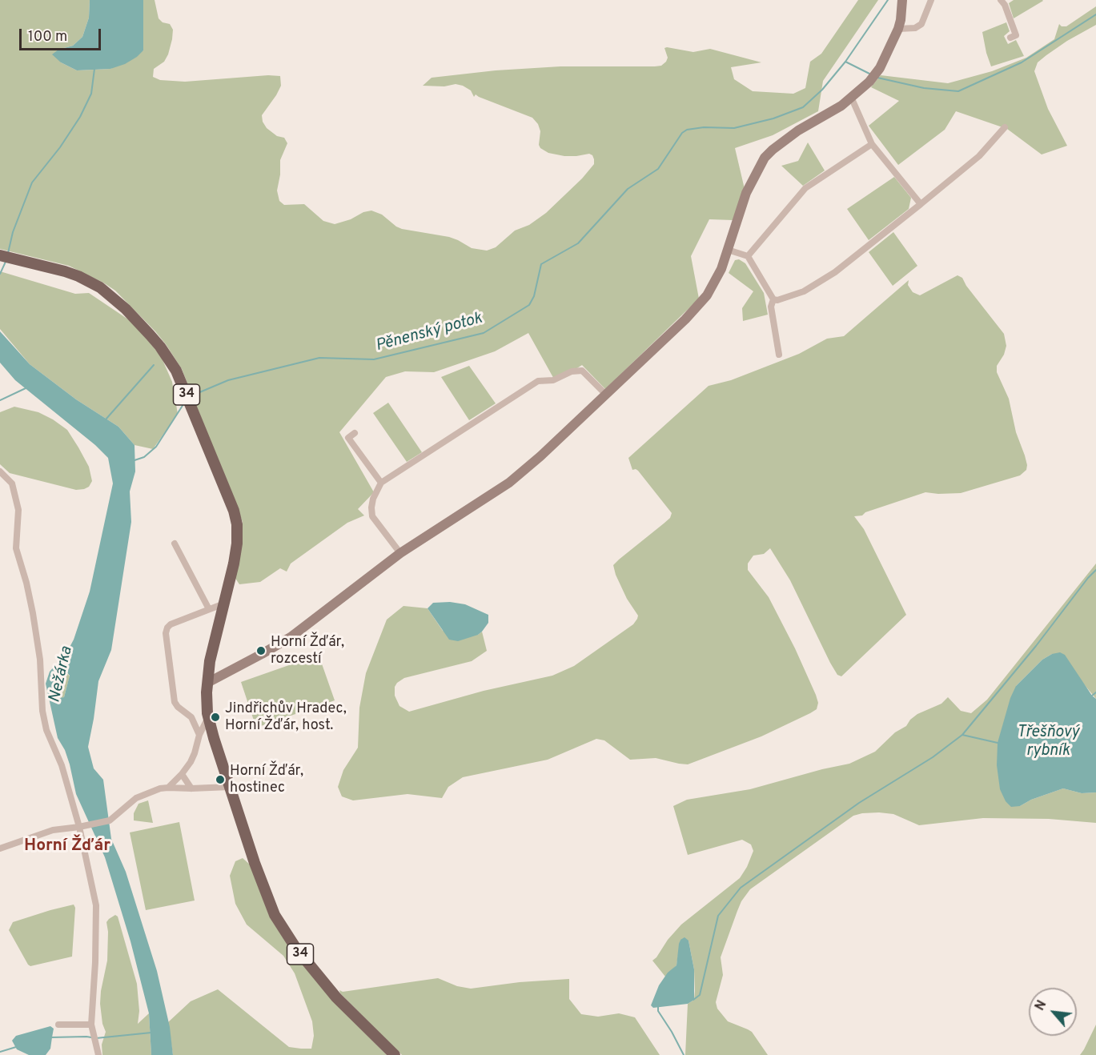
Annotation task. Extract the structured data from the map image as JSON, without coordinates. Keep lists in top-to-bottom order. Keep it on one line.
{"streets":{"main road":["34"]},"districts":["Horní Žďár"],"water":["Pěnenský potok","Nežárka","Třešňový rybník"],"places":["Horní Žďár, rozcestí","Jindřichův Hradec, Horní Žďár, host.","Horní Žďár, hostinec"],"scale_bar":"100 m","north":"top left"}
